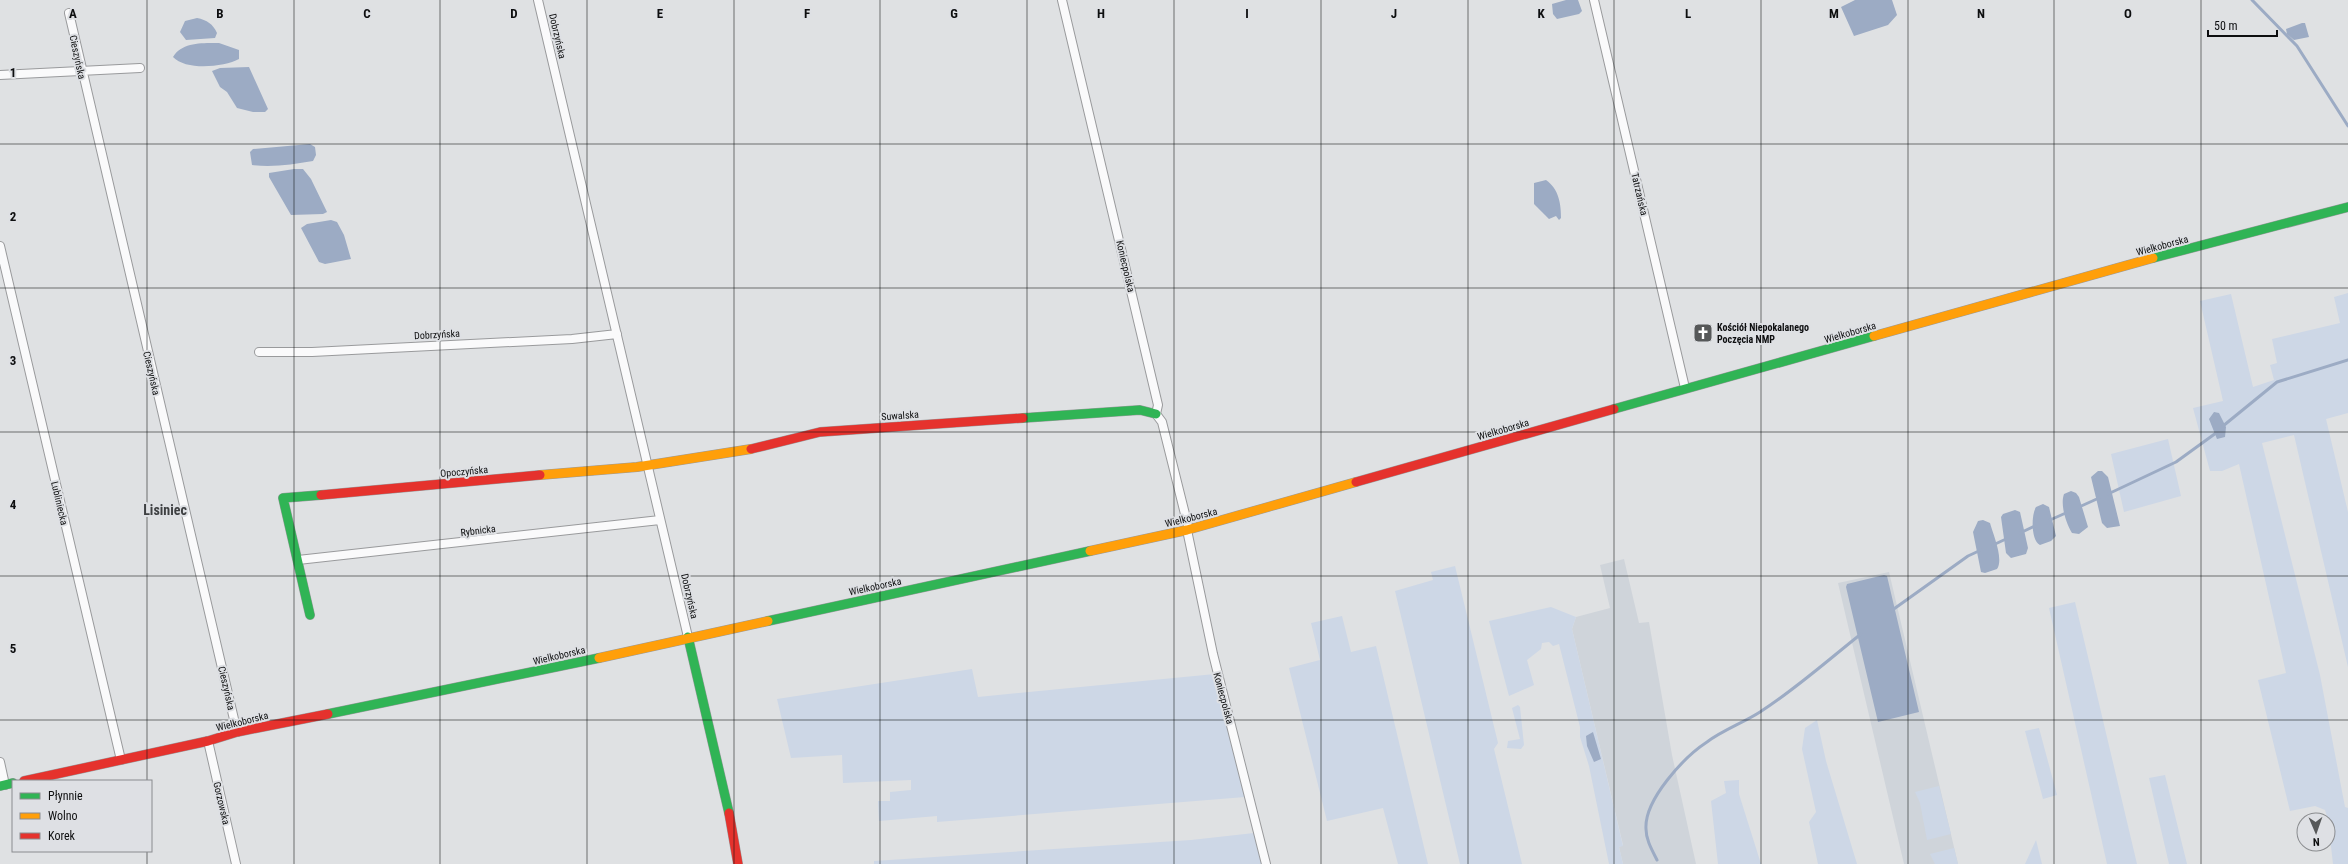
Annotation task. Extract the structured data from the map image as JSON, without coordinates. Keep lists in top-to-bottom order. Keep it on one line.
{"streets":{"street":["Dobrzyńska","Cieszyńska","Tatrzańska","Wielkoborska","Koniecpolska","Suwalska","Opoczyńska","Lubliniecka","Rybnicka","Gorzowska"]},"crossings":[["Dobrzyńska","Wielkoborska"],["Dobrzyńska","Suwalska"],["Dobrzyńska","Opoczyńska"],["Dobrzyńska","Rybnicka"],["Cieszyńska","Wielkoborska"],["Tatrzańska","Wielkoborska"],["Wielkoborska","Koniecpolska"],["Wielkoborska","Lubliniecka"],["Wielkoborska","Gorzowska"],["Koniecpolska","Suwalska"],["Suwalska","Opoczyńska"],["Opoczyńska","Rybnicka"]],"districts":["Lisiniec"],"places":{"church":["Kościół Niepokalanego Poczęcia NMP"]},"legend":["Płynnie","Wolno","Korek"],"scale_bar":"50 m","north":"bottom","grid":{"columns":["A","B","C","D","E","F","G","H","I","J","K","L","M","N","O"],"rows":["1","2","3","4","5"]}}
